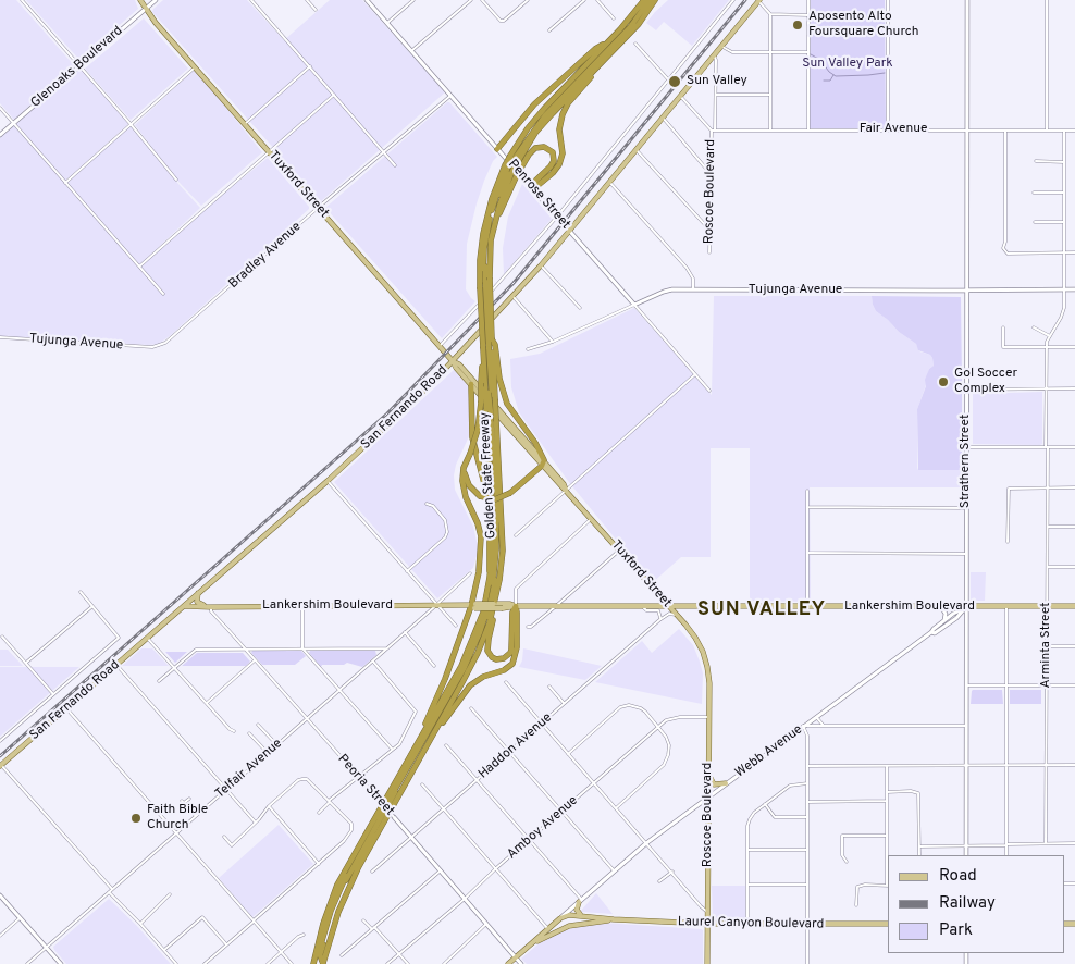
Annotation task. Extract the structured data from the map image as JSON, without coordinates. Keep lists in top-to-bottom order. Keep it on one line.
{"streets":{"highway":["Golden State Freeway"],"main road":["Glenoaks Boulevard","Tuxford Street","Roscoe Boulevard","Penrose Street","Tujunga Avenue","San Fernando Road","Strathern Street","Lankershim Boulevard","Webb Avenue","Peoria Street","Laurel Canyon Boulevard"],"street":["Fair Avenue","Bradley Avenue","Arminta Street","Haddon Avenue","Telfair Avenue","Amboy Avenue"]},"crossings":[["Glenoaks Boulevard","Tuxford Street"],["Fair Avenue","Roscoe Boulevard"],["Fair Avenue","Strathern Street"],["Fair Avenue","Arminta Street"],["Tuxford Street","Roscoe Boulevard"],["Tuxford Street","Bradley Avenue"],["Tuxford Street","San Fernando Road"],["Tuxford Street","Lankershim Boulevard"],["Tuxford Street","Haddon Avenue"],["Roscoe Boulevard","San Fernando Road"],["Roscoe Boulevard","Webb Avenue"],["Roscoe Boulevard","Amboy Avenue"],["Roscoe Boulevard","Laurel Canyon Boulevard"],["Penrose Street","Bradley Avenue"],["Penrose Street","Tujunga Avenue"],["Penrose Street","San Fernando Road"],["Bradley Avenue","Tujunga Avenue"],["Tujunga Avenue","Strathern Street"],["Tujunga Avenue","Arminta Street"],["San Fernando Road","Lankershim Boulevard"],["Strathern Street","Lankershim Boulevard"],["Strathern Street","Webb Avenue"],["Lankershim Boulevard","Arminta Street"],["Lankershim Boulevard","Webb Avenue"],["Lankershim Boulevard","Telfair Avenue"],["Lankershim Boulevard","Peoria Street"],["Haddon Avenue","Peoria Street"],["Webb Avenue","Laurel Canyon Boulevard"],["Telfair Avenue","Peoria Street"],["Peoria Street","Amboy Avenue"],["Peoria Street","Laurel Canyon Boulevard"]],"districts":["SUN VALLEY"],"parks":["Sun Valley Park"],"places":["Aposento Alto Foursquare Church","Sun Valley","Gol Soccer Complex","Faith Bible Church"],"legend":["Road","Railway","Park"]}
